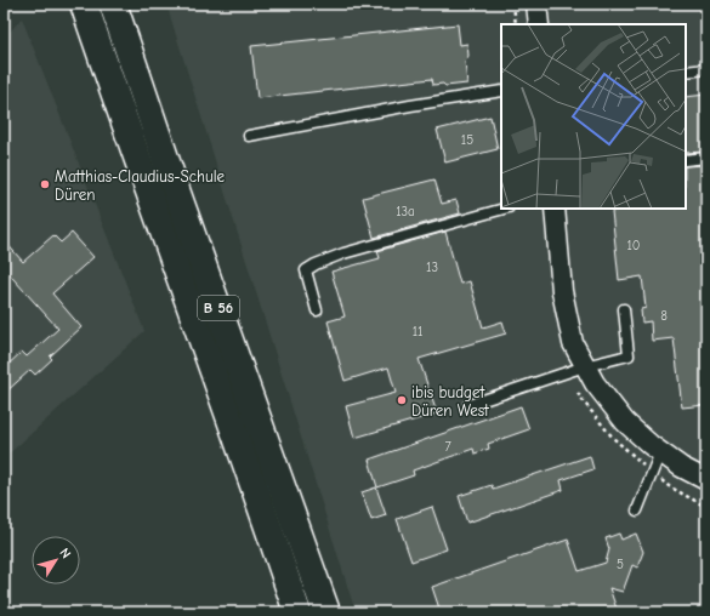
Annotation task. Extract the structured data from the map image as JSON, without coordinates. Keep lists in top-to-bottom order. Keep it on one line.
{"streets":{"main road":["B 56"]},"places":["Matthias-Claudius-Schule Düren","ibis budget Düren West"],"house_numbers":["15","13a","10","13","8","11","7","5"],"north":"top right"}
